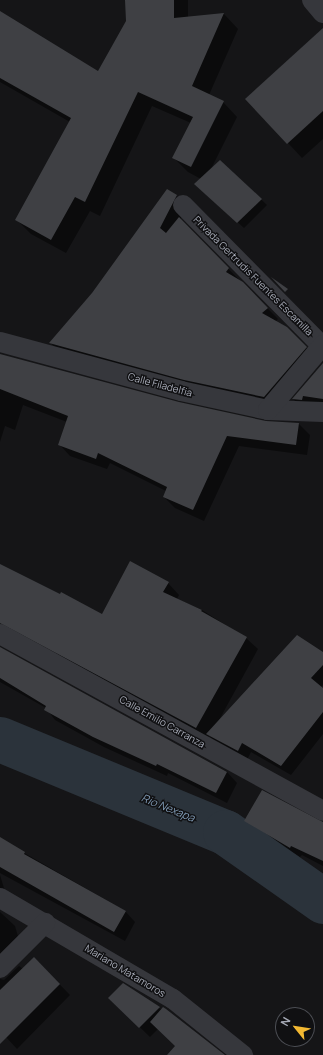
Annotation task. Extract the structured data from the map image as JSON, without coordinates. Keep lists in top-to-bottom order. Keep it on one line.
{"streets":{"street":["Privada Gertrudis Fuentes Escamilla","Calle Filadelfia","Calle Emilio Carranza","Mariano Matamoros"]},"water":["Rio Nexapa"],"north":"top left"}
